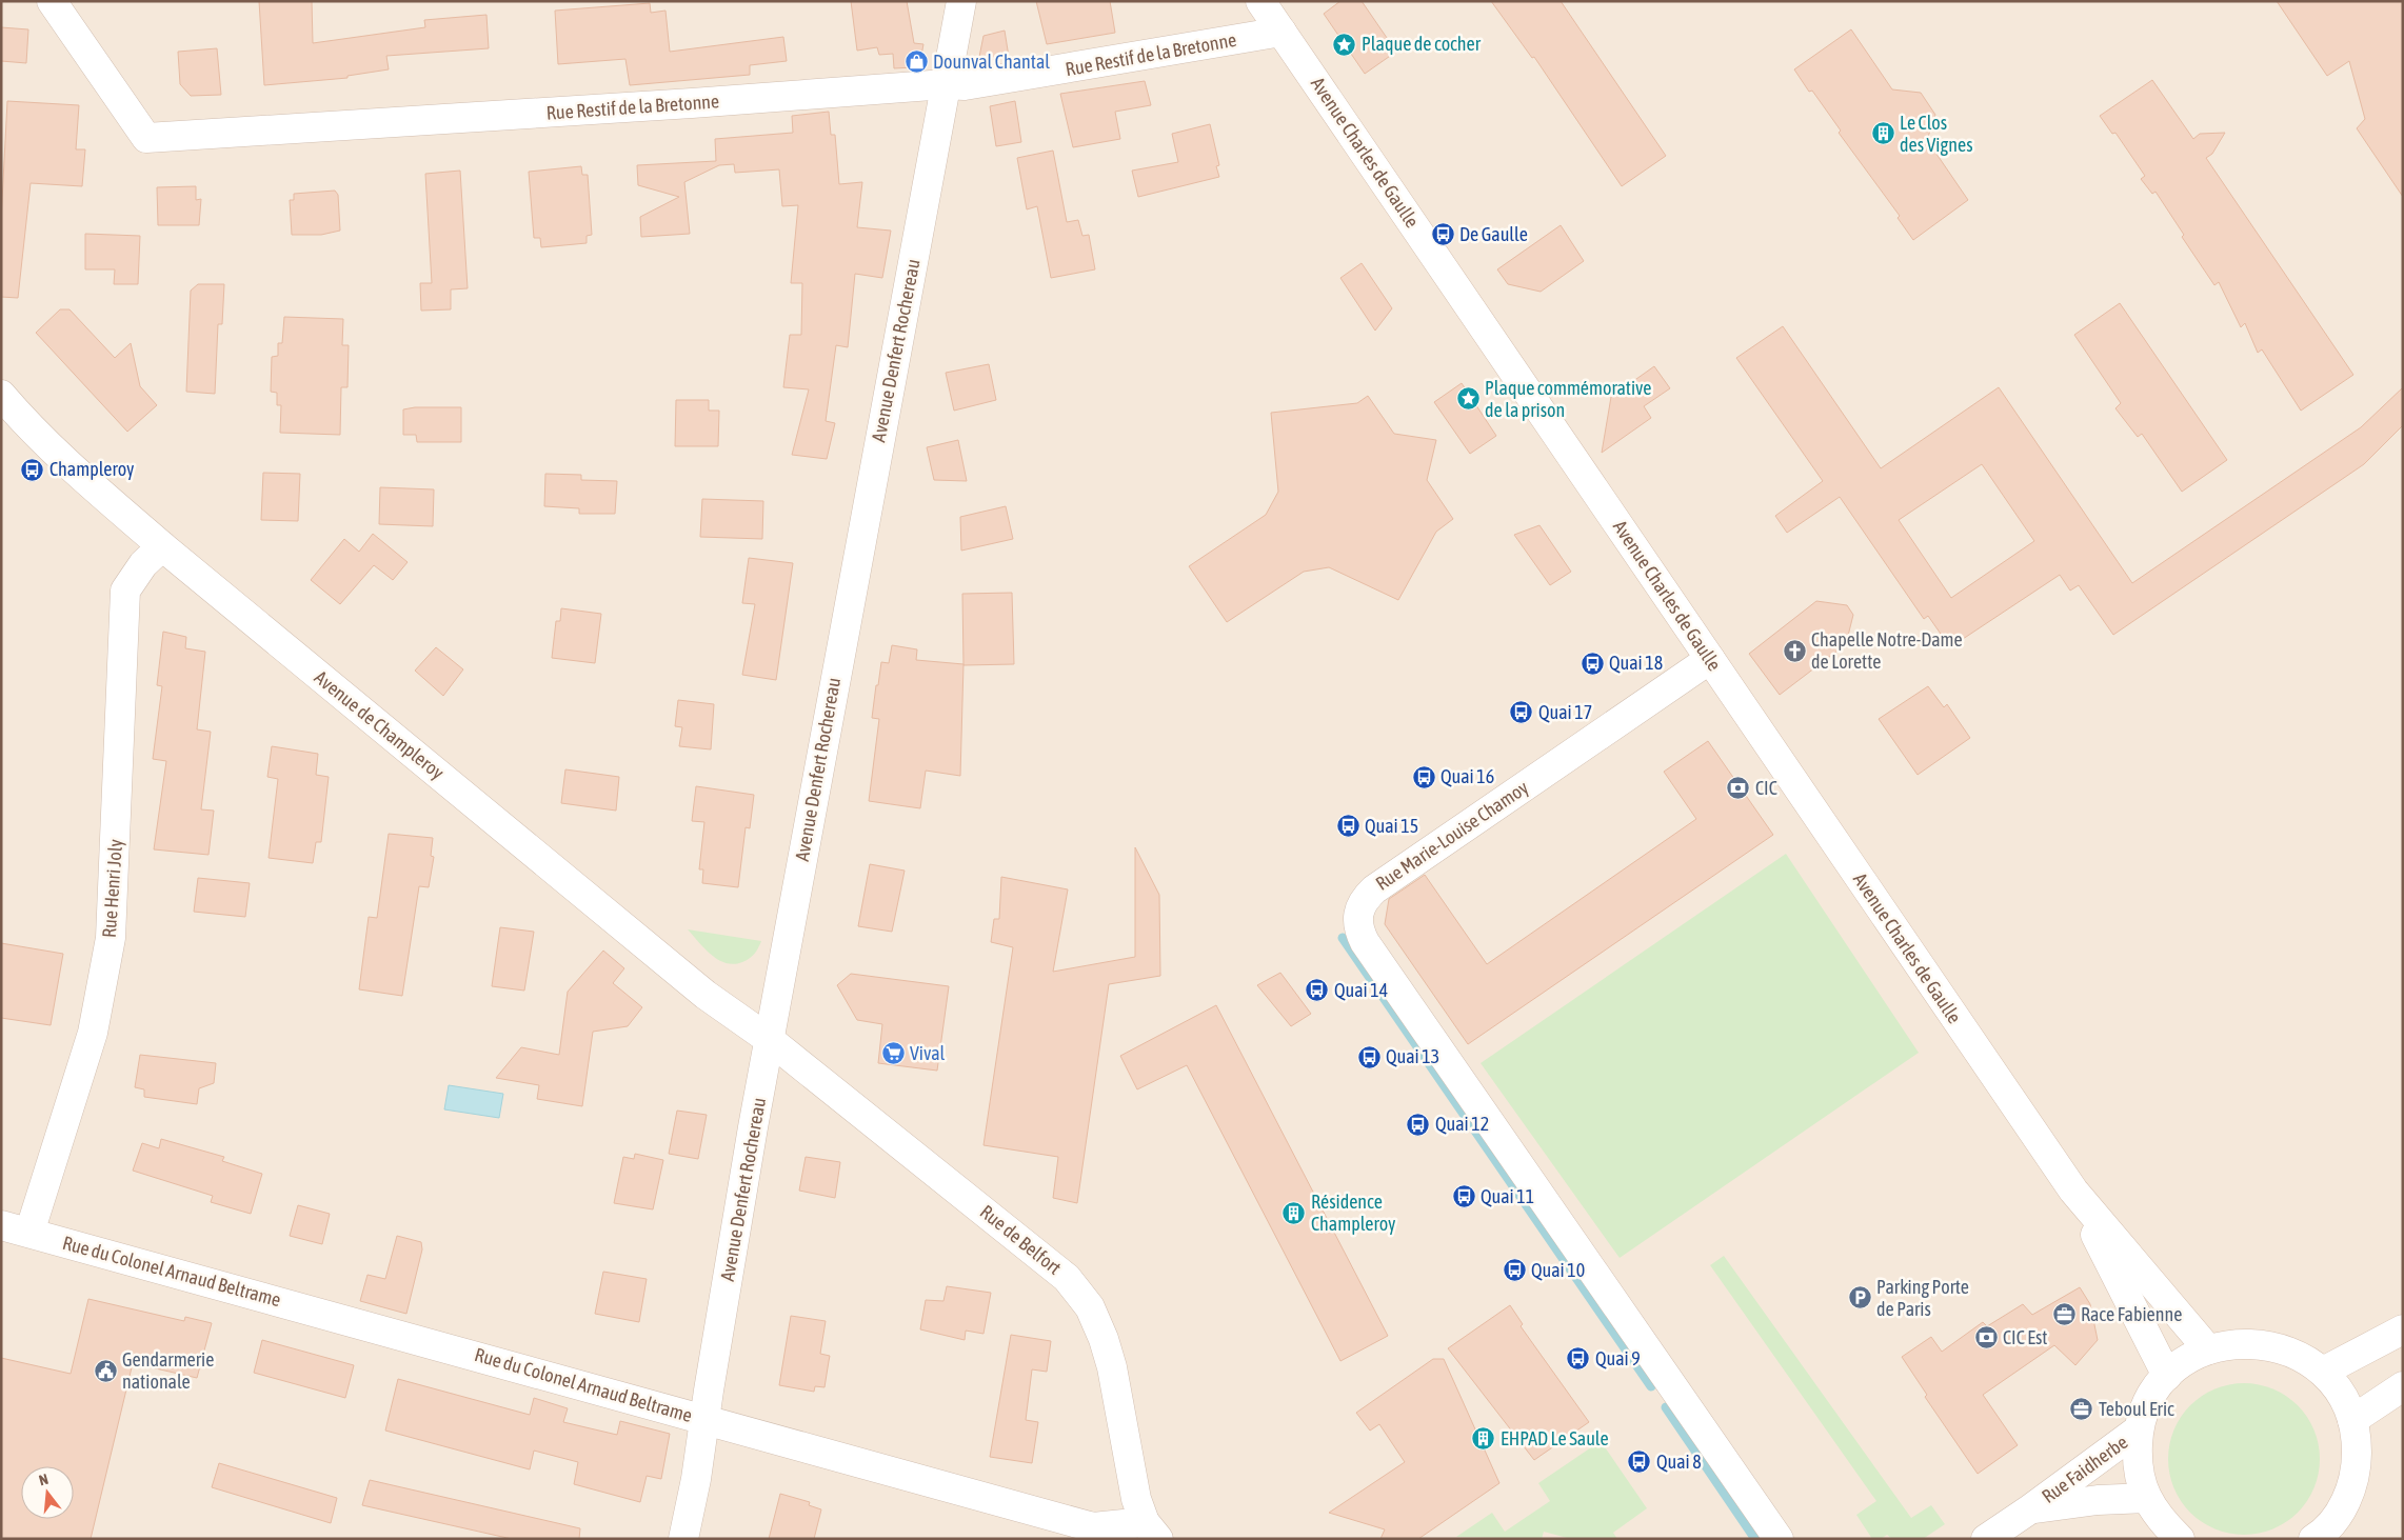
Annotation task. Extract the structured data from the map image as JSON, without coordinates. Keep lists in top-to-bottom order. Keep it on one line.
{"streets":{"street":["Rue Restif de la Bretonne","Avenue Charles de Gaulle","Avenue Denfert Rochereau","Avenue de Champleroy","Rue Marie-Louise Chamoy","Rue Henri Joly","Rue de Belfort","Rue du Colonel Arnaud Beltrame","Rue Faidherbe"]},"crossings":[["Rue Restif de la Bretonne","Avenue Charles de Gaulle"],["Rue Restif de la Bretonne","Avenue Denfert Rochereau"],["Avenue Charles de Gaulle","Rue Marie-Louise Chamoy"],["Avenue Denfert Rochereau","Avenue de Champleroy"],["Avenue Denfert Rochereau","Rue de Belfort"],["Avenue Denfert Rochereau","Rue du Colonel Arnaud Beltrame"],["Avenue de Champleroy","Rue Henri Joly"],["Avenue de Champleroy","Rue de Belfort"],["Rue Henri Joly","Rue du Colonel Arnaud Beltrame"],["Rue de Belfort","Rue du Colonel Arnaud Beltrame"]],"places":{"place":["Plaque de cocher","Plaque commémorative de la prison"],"shop":["Dounval Chantal"],"building":["Le Clos des Vignes","Résidence Champleroy","EHPAD Le Saule"],"bus stop":["De Gaulle","Champleroy","Quai 18","Quai 17","Quai 16","Quai 15","Quai 14","Quai 13","Quai 12","Quai 11","Quai 10","Quai 9","Quai 8"],"church":["Chapelle Notre-Dame de Lorette"],"bank":["CIC","CIC Est"],"supermarket":["Vival"],"parking":["Parking Porte de Paris"],"office":["Race Fabienne","Teboul Eric"],"public building":["Gendarmerie nationale"]},"north":"top"}
